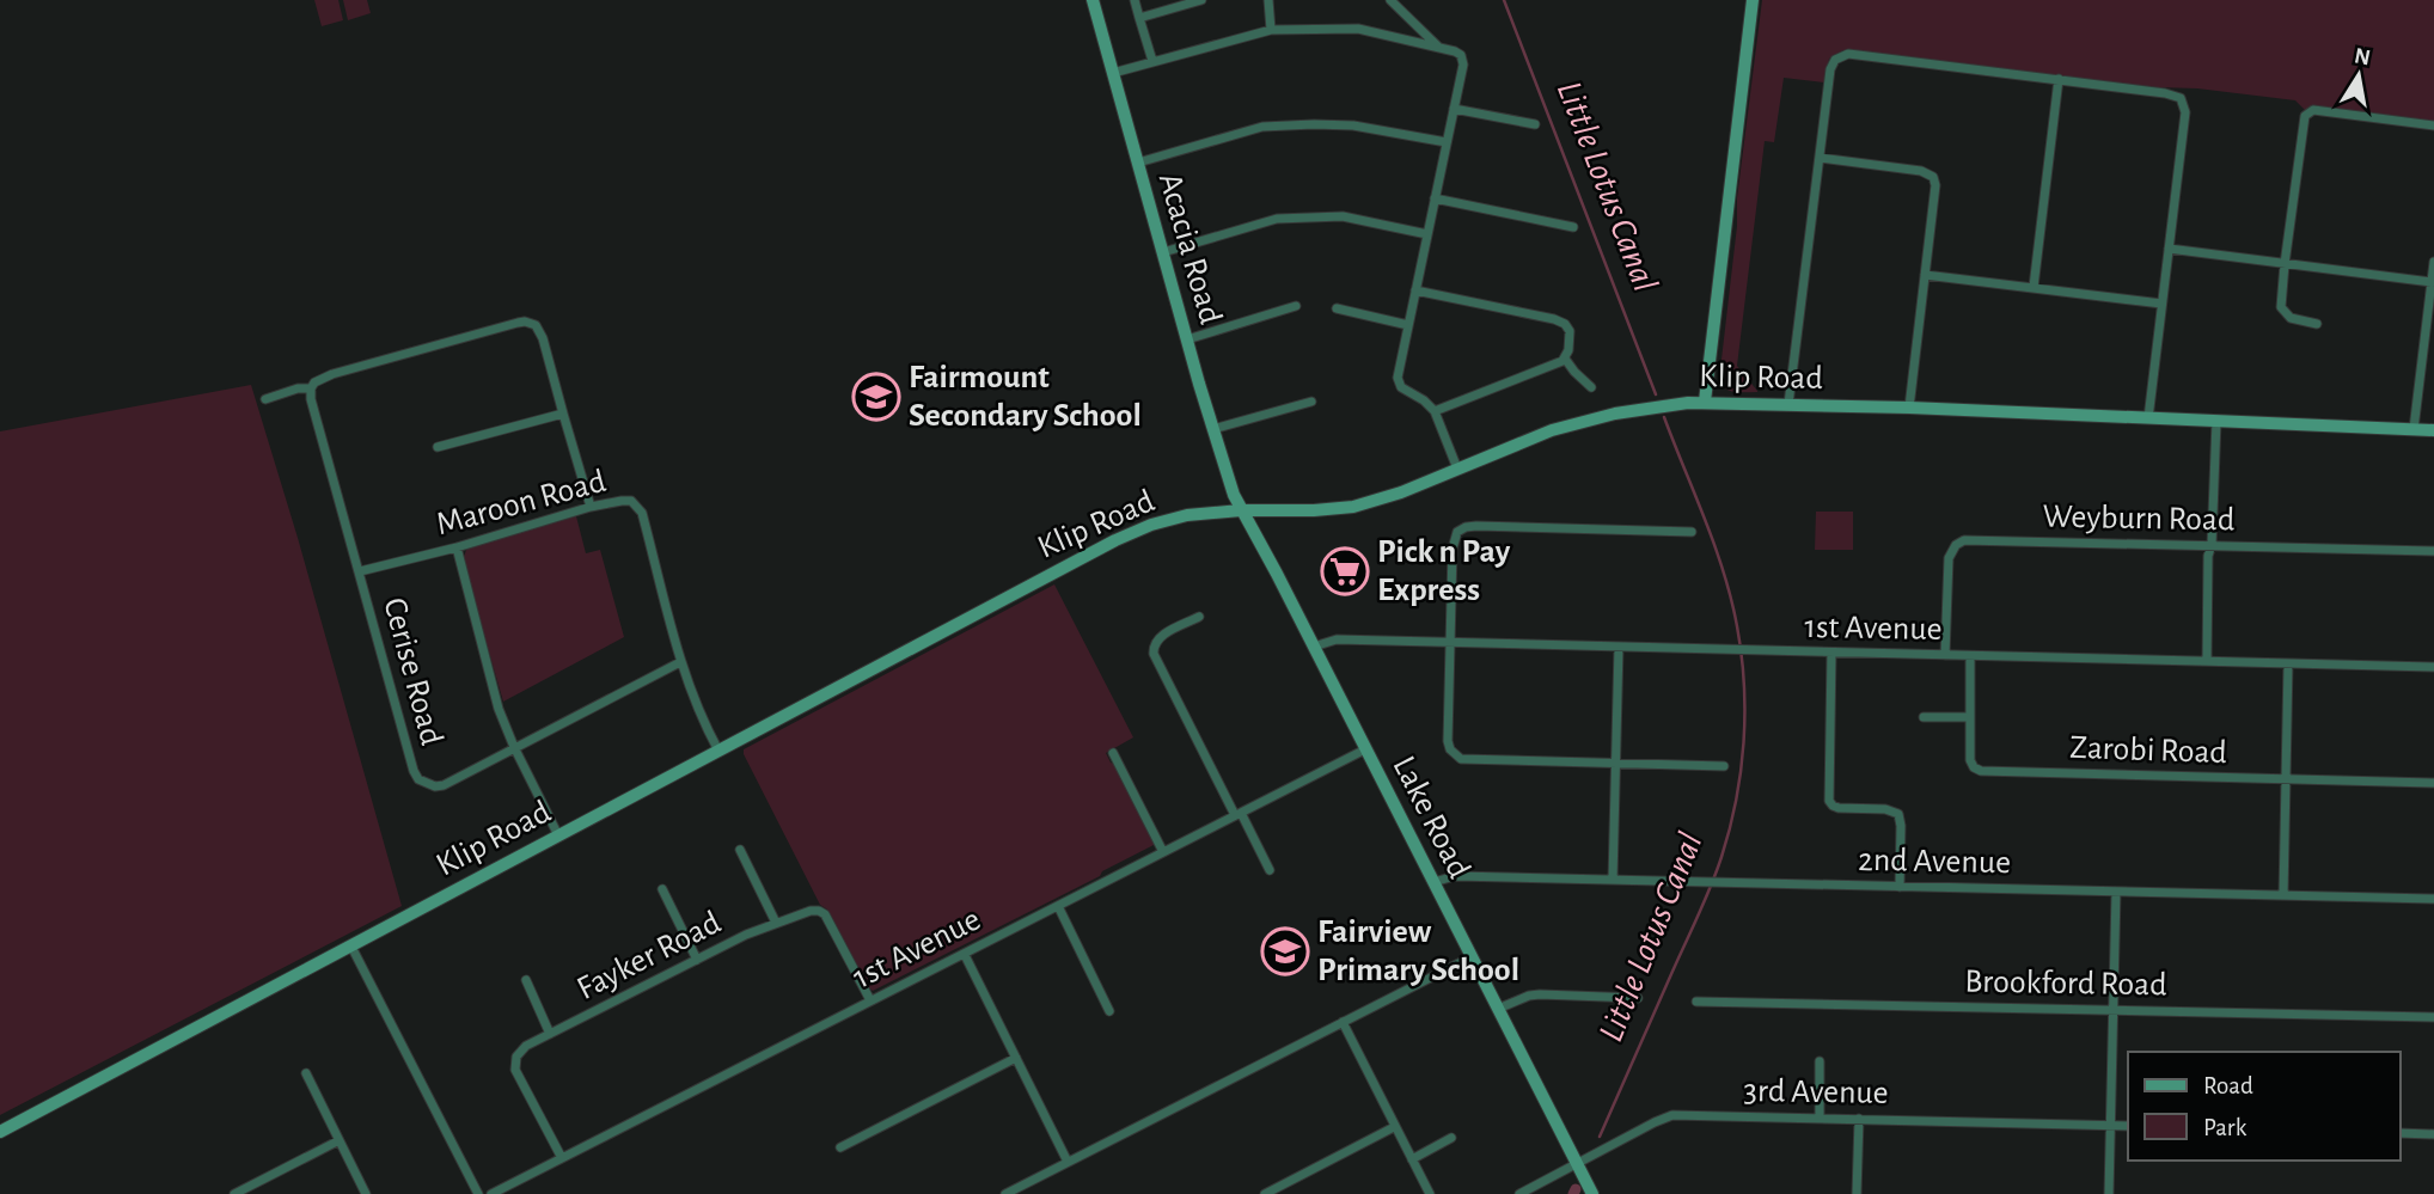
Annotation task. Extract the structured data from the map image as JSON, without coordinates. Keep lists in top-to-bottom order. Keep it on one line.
{"streets":{"street":["Acacia Road","Klip Road","Maroon Road","Weyburn Road","1st Avenue","Cerise Road","Zarobi Road","Lake Road","2nd Avenue","Fayker Road","Brookford Road","3rd Avenue"]},"crossings":[["Acacia Road","Klip Road"],["Acacia Road","Lake Road"],["Klip Road","Maroon Road"],["Klip Road","Lake Road"],["Maroon Road","Cerise Road"],["Weyburn Road","1st Avenue"],["1st Avenue","Zarobi Road"],["1st Avenue","Lake Road"],["1st Avenue","Fayker Road"],["Lake Road","2nd Avenue"],["Lake Road","3rd Avenue"]],"water":["Little Lotus Canal"],"places":{"school or university":["Fairmount Secondary School","Fairview Primary School"],"supermarket":["Pick n Pay Express"]},"legend":["Road","Park"],"north":"top"}
